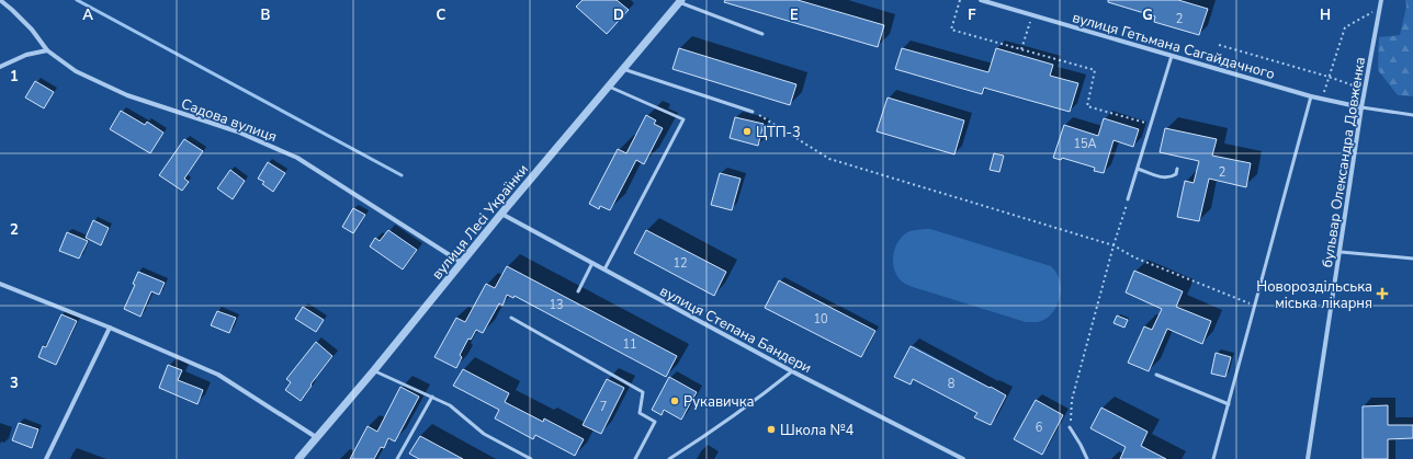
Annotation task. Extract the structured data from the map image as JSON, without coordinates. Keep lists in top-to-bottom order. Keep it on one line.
{"streets":{"street":["вулиця Гетьмана Сагайдачного","Садова вулиця","бульвар Олександра Довженка","вулиця Лесі Українки","вулиця Степана Бандери"]},"crossings":[["вулиця Гетьмана Сагайдачного","бульвар Олександра Довженка"],["Садова вулиця","вулиця Лесі Українки"],["вулиця Лесі Українки","вулиця Степана Бандери"]],"places":{"other":["ЦТП-3","Рукавичка","Школа №4"],"health":["Новороздільська міська лікарня"]},"house_numbers":["2","15А","2","12","13","10","11","8","7","6"],"grid":{"columns":["A","B","C","D","E","F","G","H"],"rows":["1","2","3"]}}
